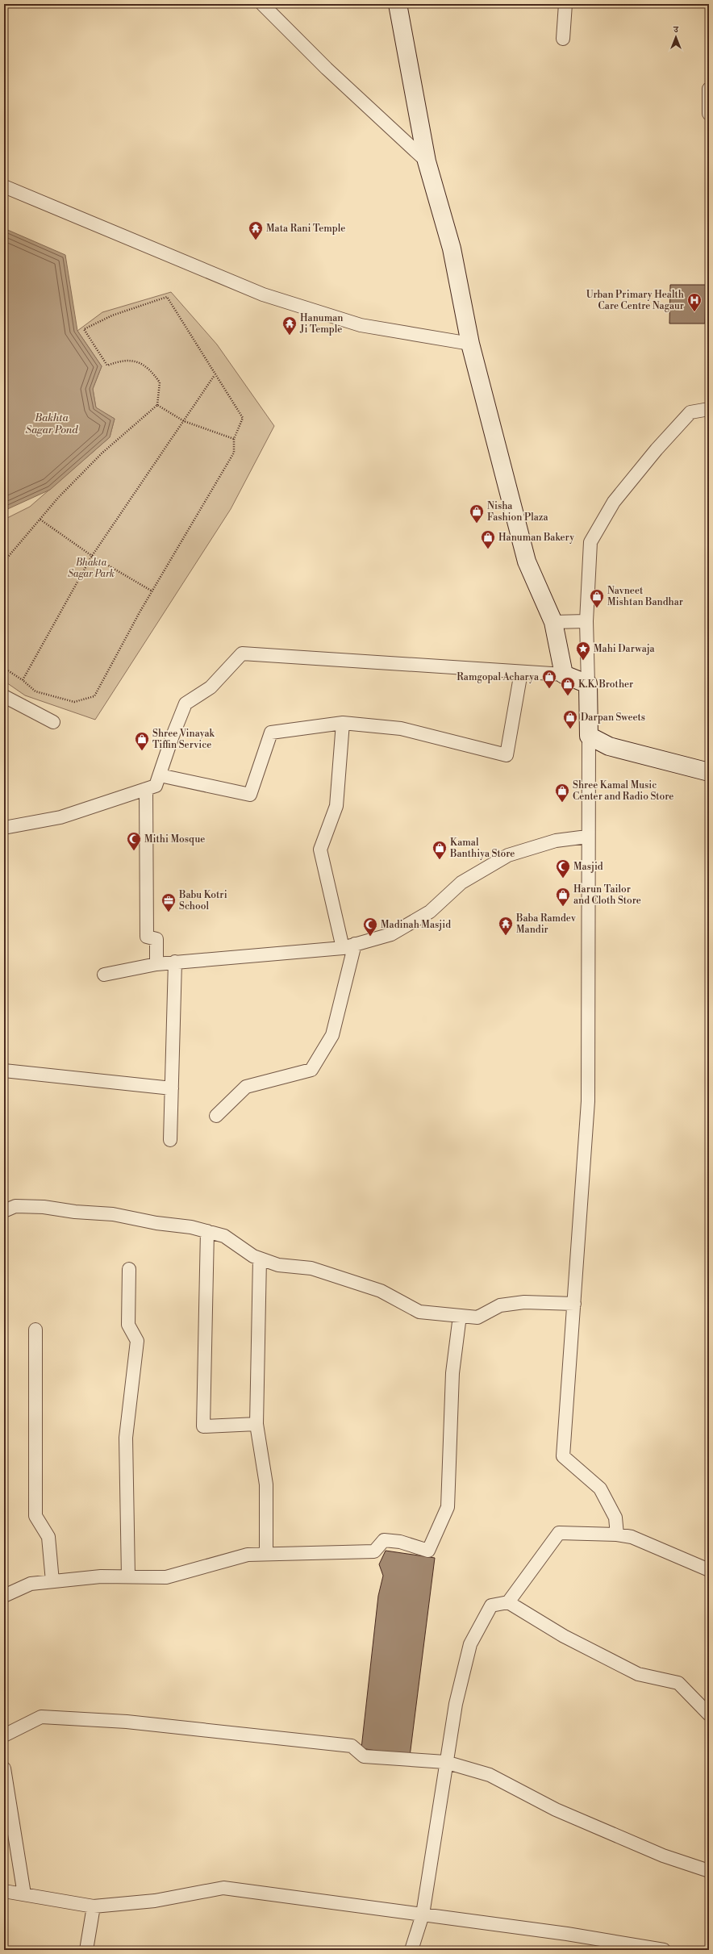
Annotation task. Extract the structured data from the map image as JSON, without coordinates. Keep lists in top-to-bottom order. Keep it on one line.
{"water":["Bakhta Sagar Pond"],"parks":["Bhakta Sagar Park"],"places":{"temple":["Mata Rani Temple","Hanuman Ji Temple","Baba Ramdev Mandir"],"hospital":["Urban Primary Health Care Centre Nagaur"],"shop":["Nisha Fashion Plaza","Hanuman Bakery","Navneet Mishtan Bandhar","Ramgopal Acharya","K.K. Brother","Darpan Sweets","Shree Vinayak Tiffin Service","Shree Kamal Music Center and Radio Store","Kamal Banthiya Store","Harun Tailor and Cloth Store"],"place":["Mahi Darwaja"],"mosque":["Mithi Mosque","Masjid","Madinah Masjid"],"office":["Babu Kotri School"]},"north":"top"}
